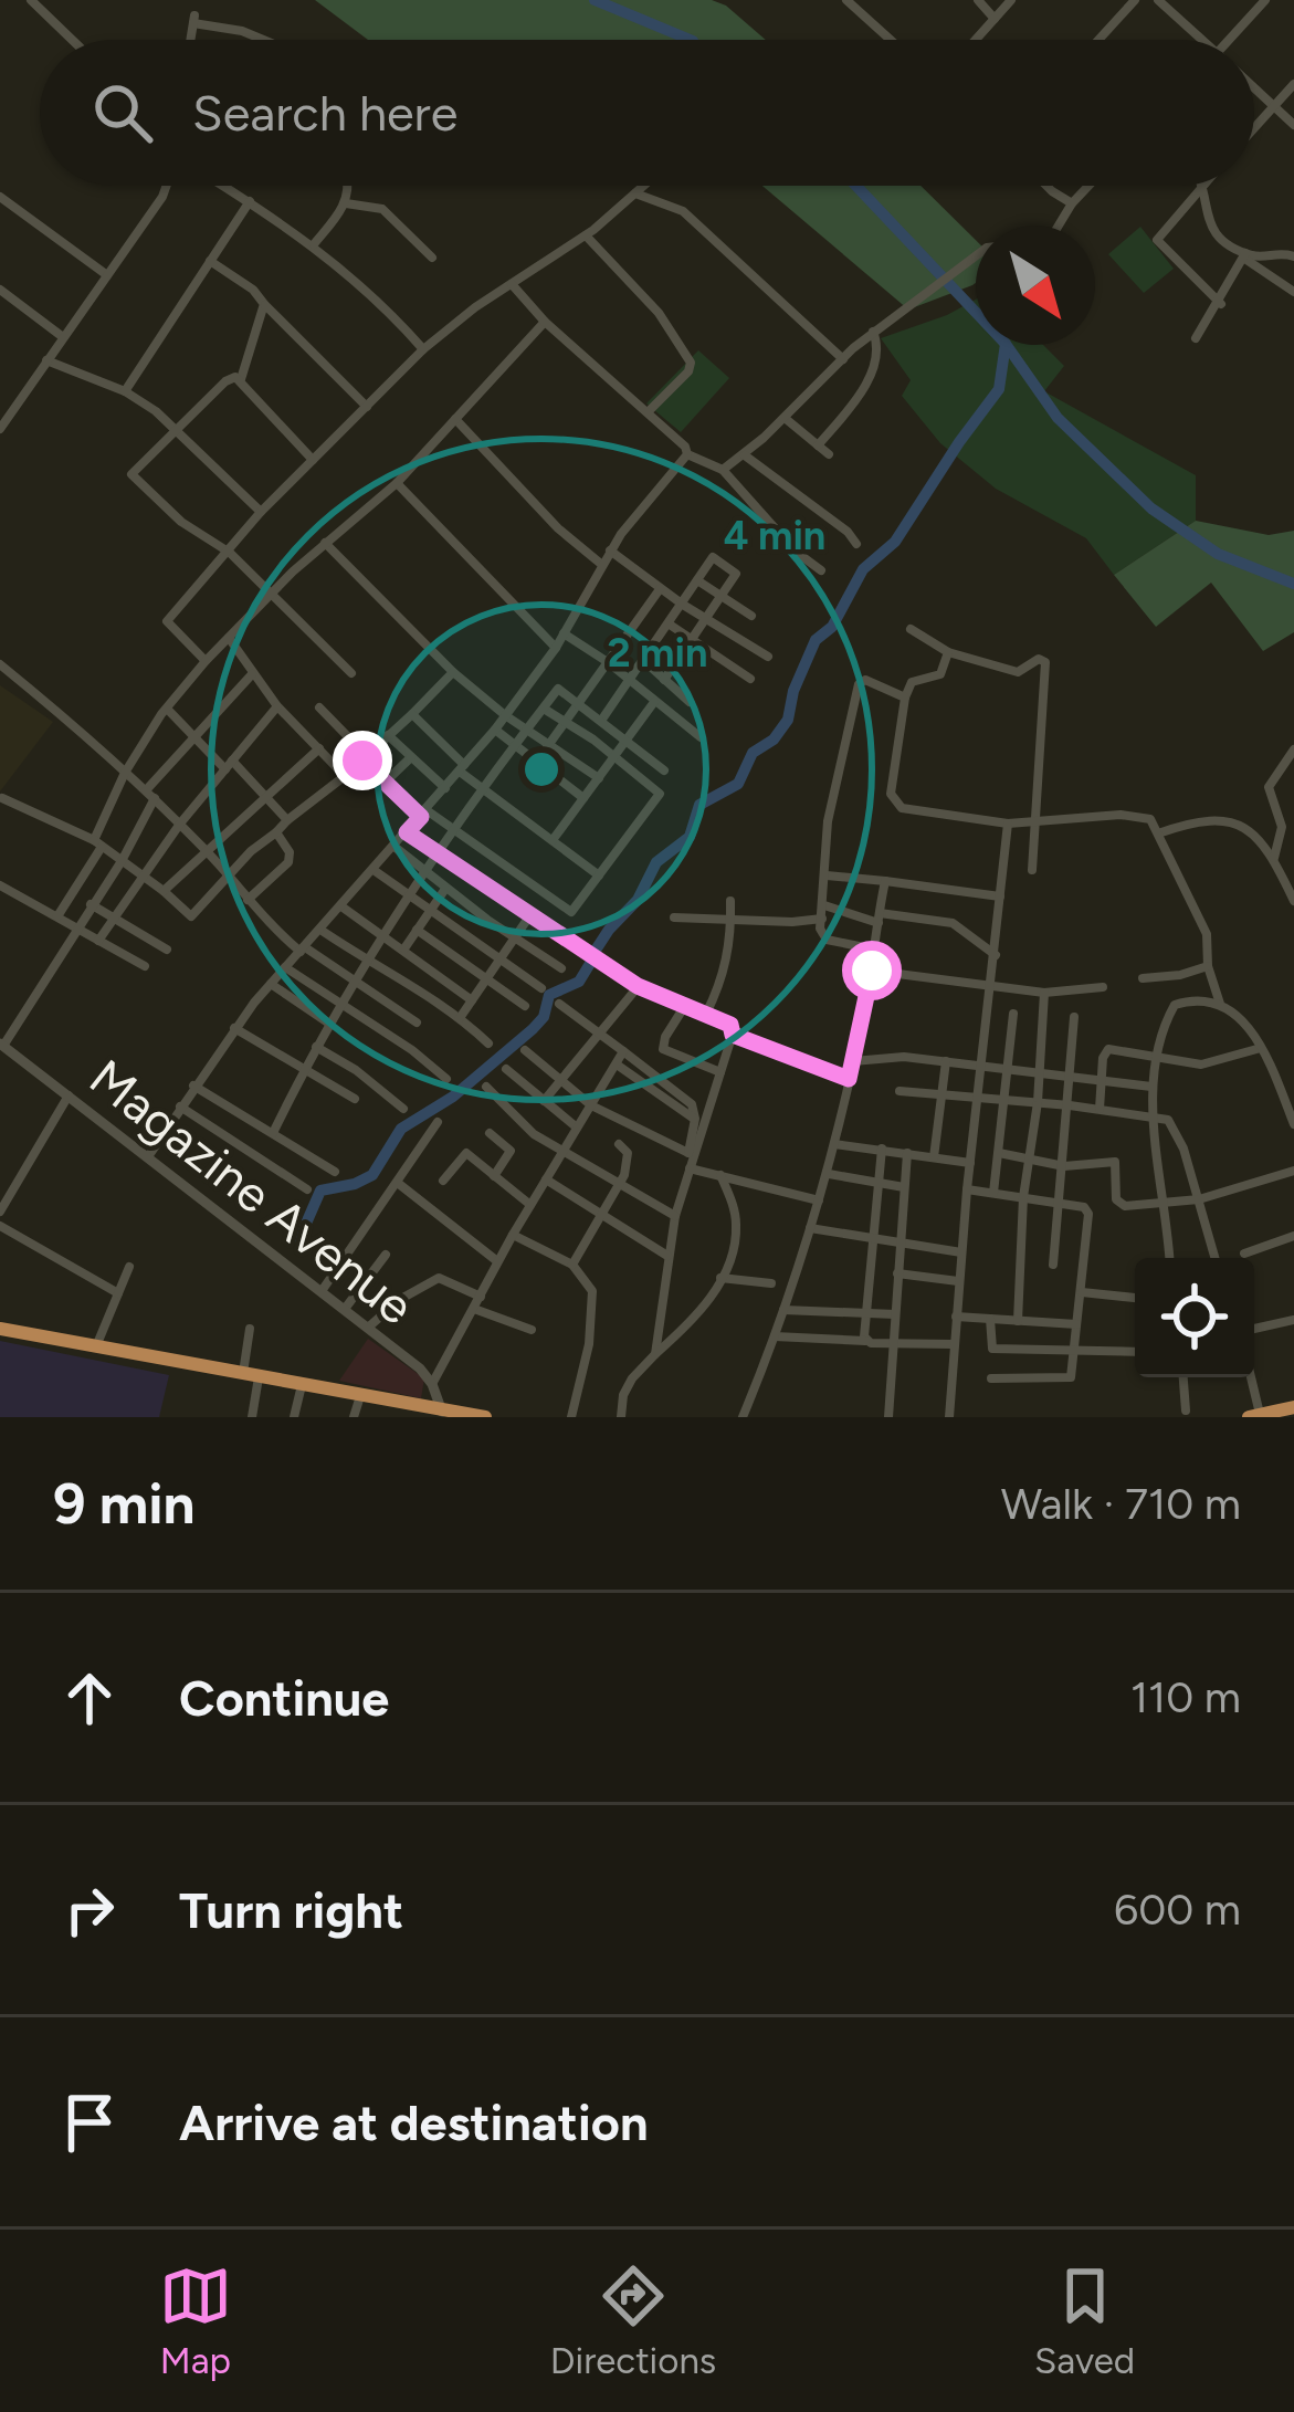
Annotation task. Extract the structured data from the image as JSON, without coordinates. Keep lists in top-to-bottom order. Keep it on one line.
{"streets":{"street":["Magazine Avenue"]},"north":"bottom right","page":{"search":"Search here","heading":["9 min","Walk · 710 m"],"list":[["Continue","110 m"],["Turn right","600 m"],"Arrive at destination"],"nav":["Map","Directions","Saved"]},"rings":["4 min","2 min"]}
